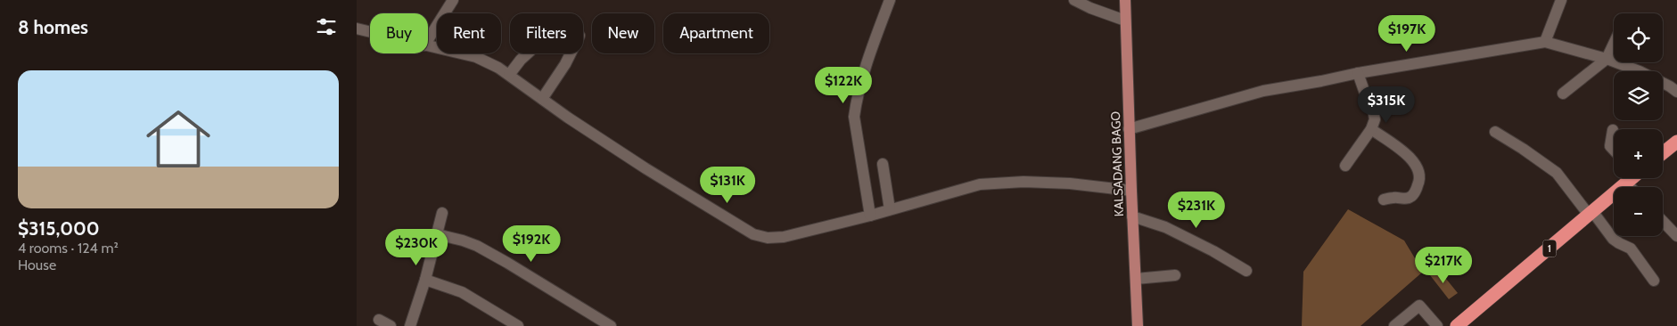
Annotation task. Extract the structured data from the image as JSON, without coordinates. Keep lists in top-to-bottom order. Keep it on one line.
{"streets":{"highway":["1"],"main road":["KALSADANG BAGO"]},"page":{"heading":"8 homes","map_buttons":["+","−"],"chip":["Buy","Rent","Filters","New","Apartment"],"price":["$197K","$122K","$315K","$131K","$231K","$192K","$230K","$217K"],"list":[{"name":"$315,000","note":"4 rooms · 124 m² · House"}]}}
